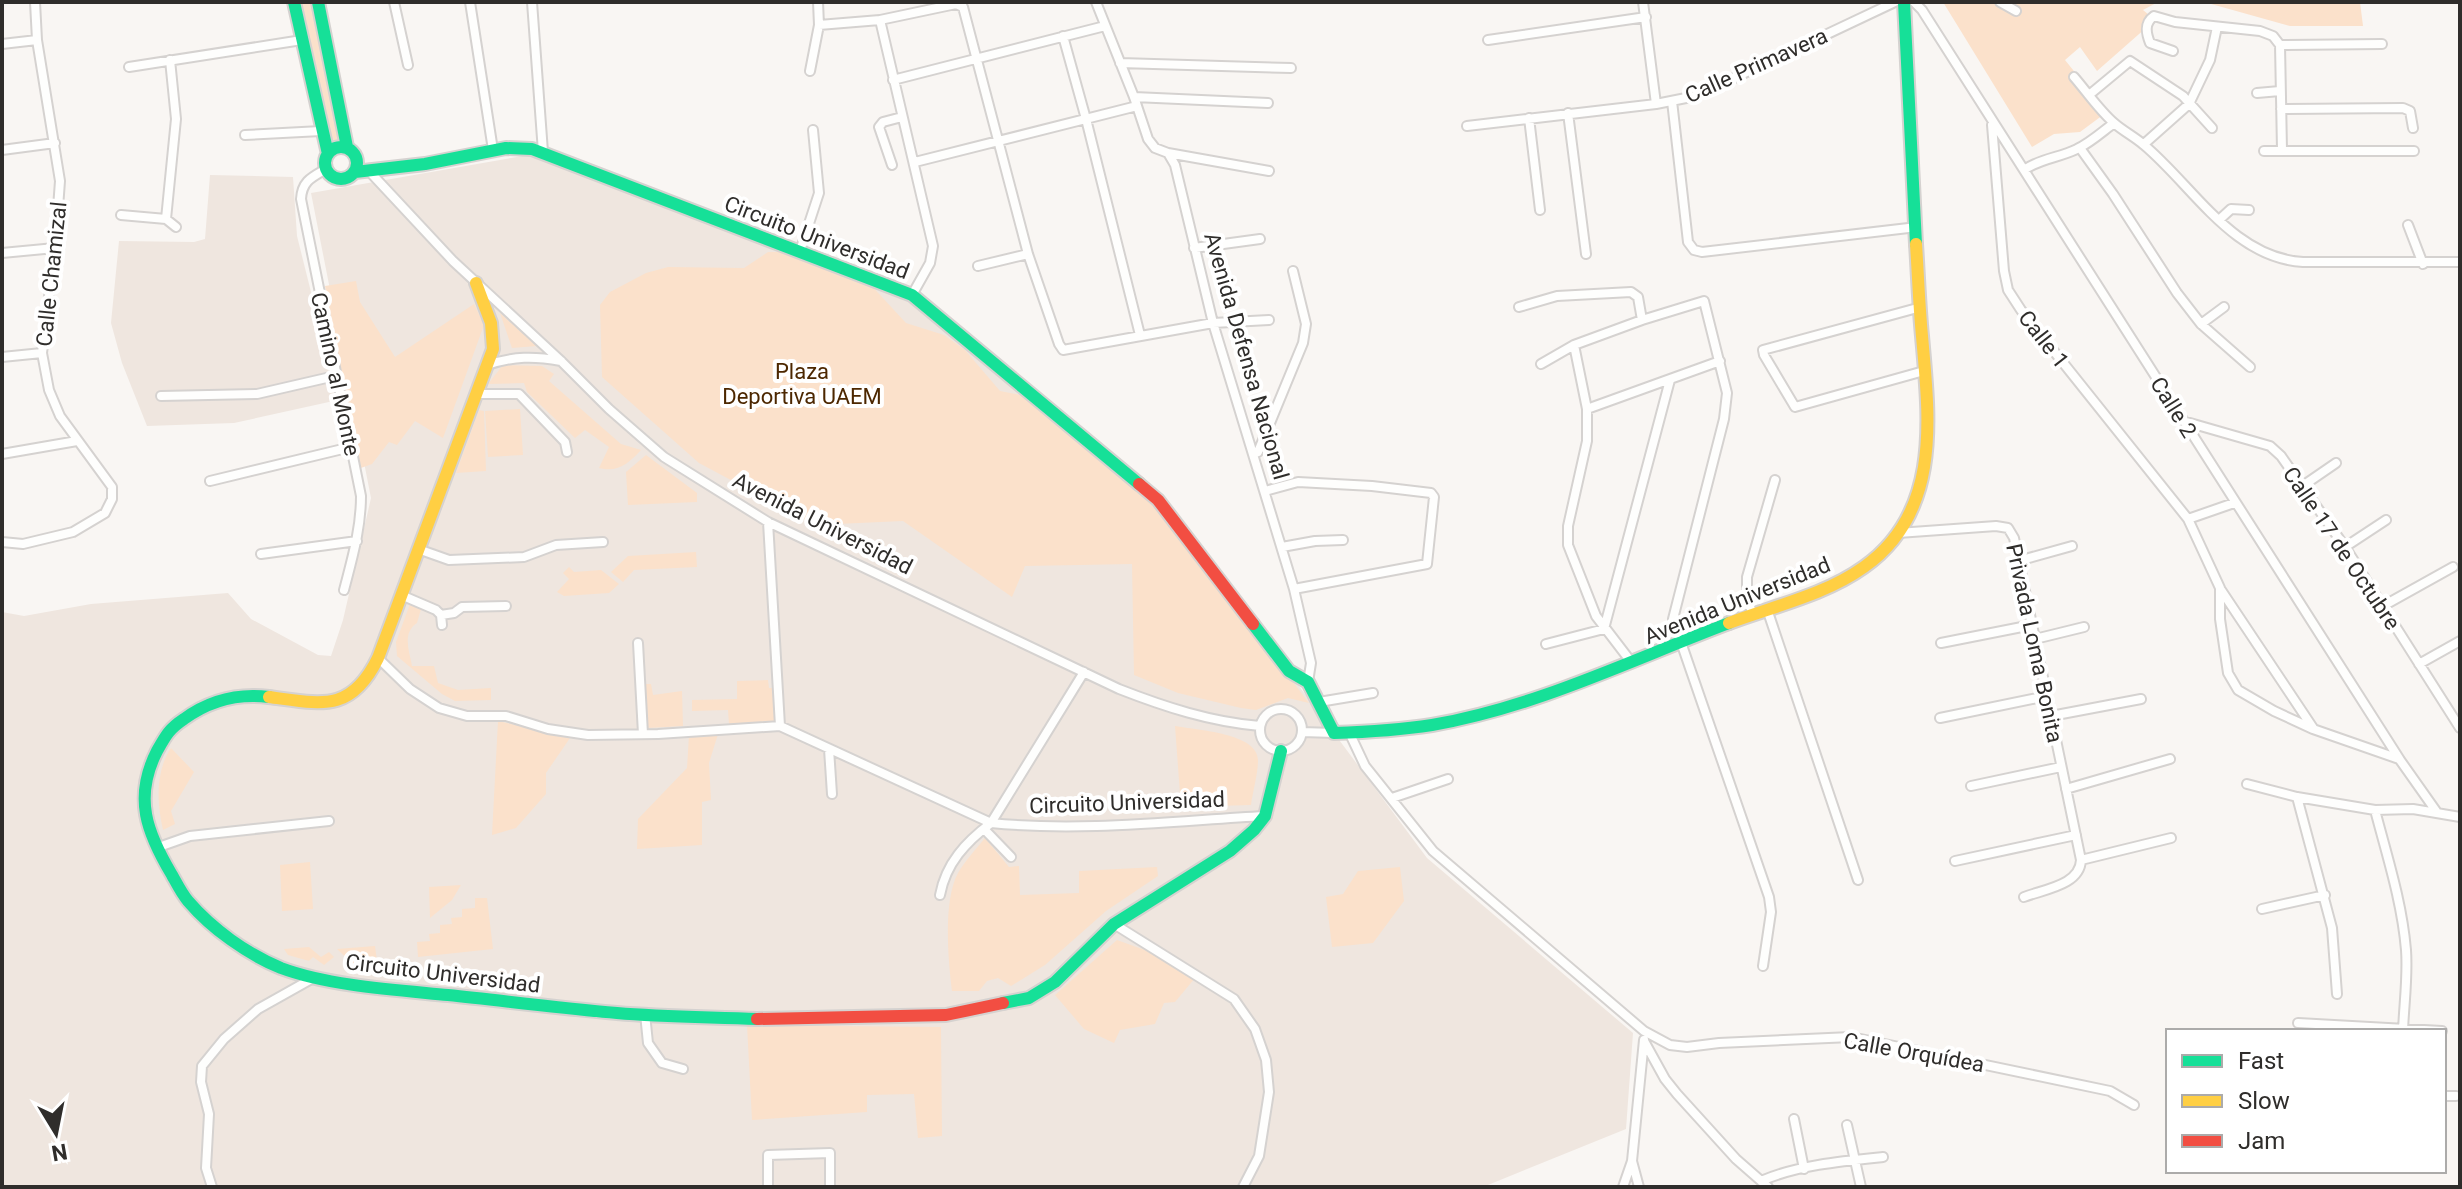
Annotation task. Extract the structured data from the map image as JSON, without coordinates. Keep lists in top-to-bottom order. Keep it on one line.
{"streets":{"street":["Calle Primavera","Circuito Universidad","Calle Chamizal","Calle 1","Avenida Defensa Nacional","Camino al Monte","Calle 2","Avenida Universidad","Calle 17 de Octubre","Privada Loma Bonita","Calle Orquídea"]},"crossings":[["Circuito Universidad","Avenida Defensa Nacional"],["Circuito Universidad","Camino al Monte"],["Circuito Universidad","Avenida Universidad"],["Calle 1","Calle 2"],["Avenida Defensa Nacional","Avenida Universidad"],["Calle 2","Calle 17 de Octubre"],["Avenida Universidad","Privada Loma Bonita"]],"parks":["Plaza Deportiva UAEM"],"legend":["Fast","Slow","Jam"],"north":"bottom"}
